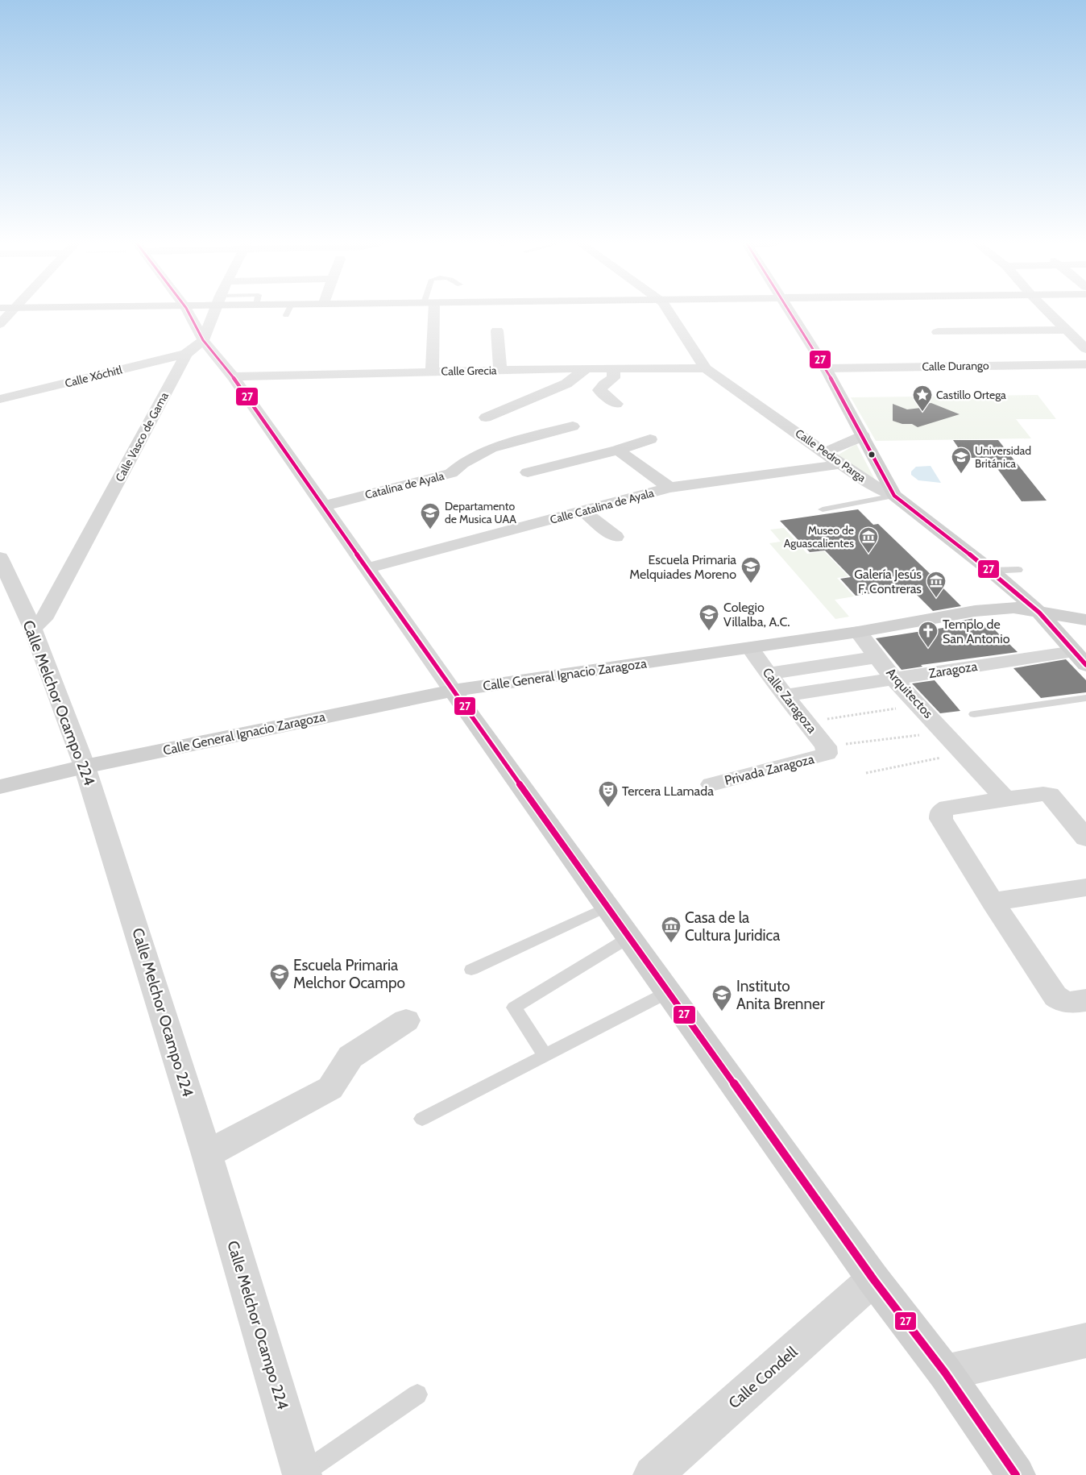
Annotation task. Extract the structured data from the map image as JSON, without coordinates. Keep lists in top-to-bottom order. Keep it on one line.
{"streets":{"street":["Calle Durango","Calle Grecia","Calle Xóchitl","Calle Vasco de Gama","Calle Pedro Parga","Catalina de Ayala","Calle Catalina de Ayala","Zaragoza","Calle General Ignacio Zaragoza","Arquitectos","Calle Zaragoza","Calle Melchor Ocampo 224","Privada Zaragoza","Calle Condell"]},"crossings":[["Calle Grecia","Calle Pedro Parga"],["Calle Xóchitl","Calle Vasco de Gama"],["Calle Vasco de Gama","Calle Melchor Ocampo 224"],["Calle Pedro Parga","Calle Catalina de Ayala"],["Calle Pedro Parga","Zaragoza"],["Calle Pedro Parga","Calle General Ignacio Zaragoza"],["Zaragoza","Arquitectos"],["Zaragoza","Calle Zaragoza"],["Calle General Ignacio Zaragoza","Arquitectos"],["Calle General Ignacio Zaragoza","Calle Zaragoza"],["Calle General Ignacio Zaragoza","Calle Melchor Ocampo 224"],["Calle Zaragoza","Privada Zaragoza"]],"places":{"place":["Castillo Ortega"],"school or university":["Universidad Británica","Departamento de Musica UAA","Escuela Primaria Melquiades Moreno","Colegio Villalba, A.C.","Escuela Primaria Melchor Ocampo","Instituto Anita Brenner"],"museum":["Museo de Aguascalientes","Galería Jesús F. Contreras","Casa de la Cultura Juridica"],"church":["Templo de San Antonio"],"theatre":["Tercera LLamada"]},"lines":["transit line 27"]}
